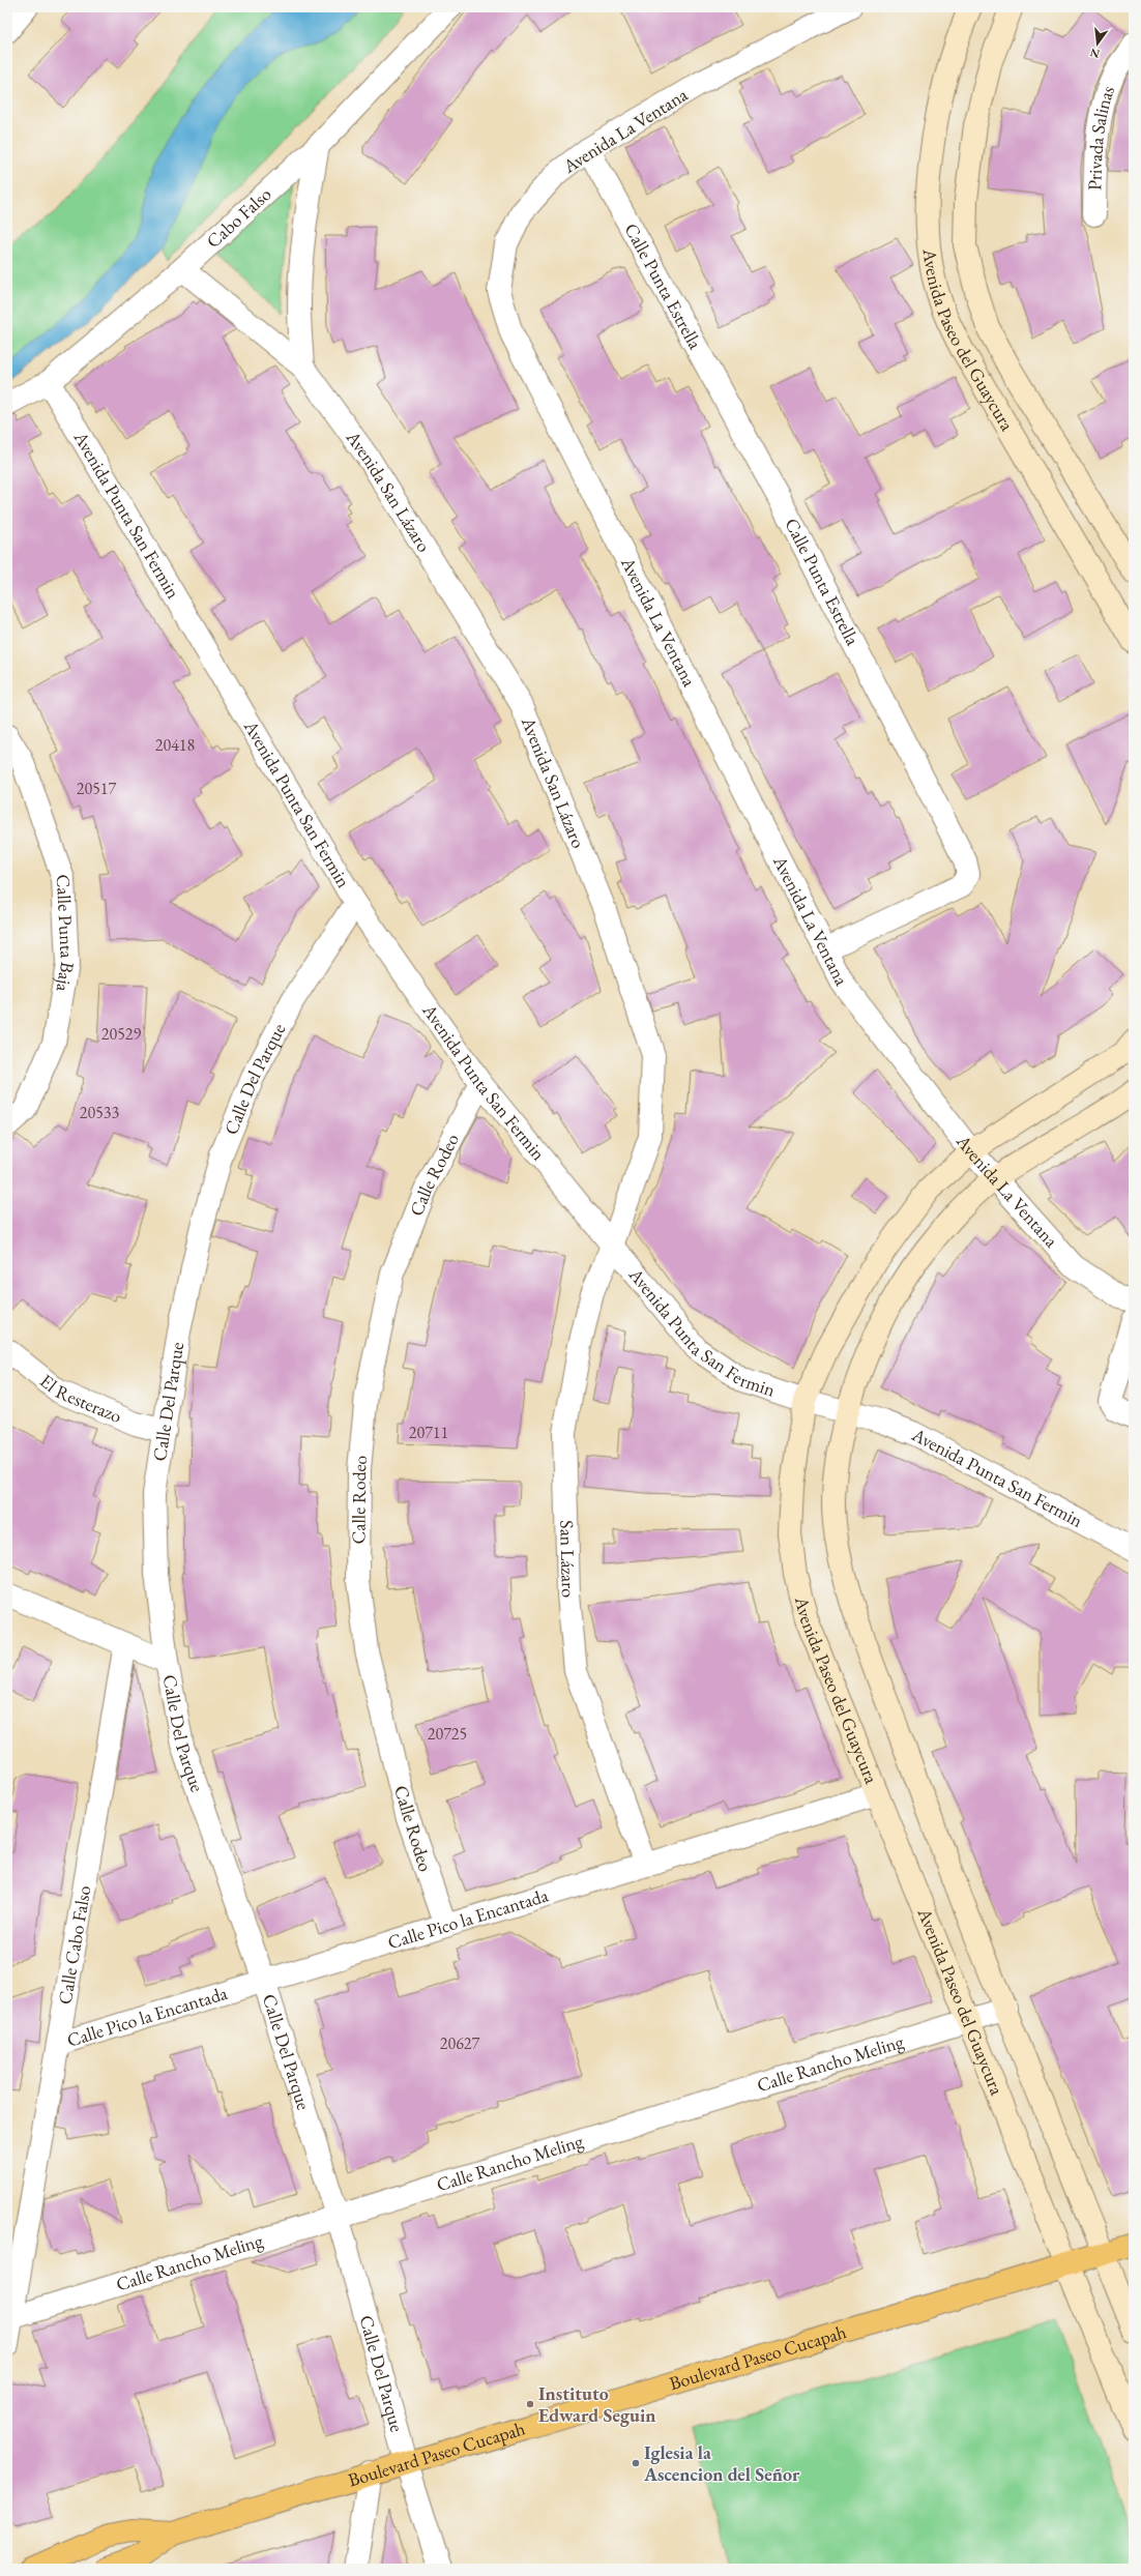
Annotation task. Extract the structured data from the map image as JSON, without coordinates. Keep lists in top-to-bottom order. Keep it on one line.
{"streets":{"main road":["Avenida Paseo del Guaycura","Boulevard Paseo Cucapah"],"street":["Avenida La Ventana","Privada Salinas","Cabo Falso","Calle Punta Estrella","Avenida San Lázaro","Avenida Punta San Fermin","Calle Punta Baja","Calle Del Parque","Calle Rodeo","El Resterazo","San Lázaro","Calle Pico la Encantada","Calle Cabo Falso","Calle Rancho Meling"]},"crossings":[["Avenida La Ventana","Calle Punta Estrella"],["Avenida La Ventana","Avenida Paseo del Guaycura"],["Cabo Falso","Avenida San Lázaro"],["Cabo Falso","Avenida Punta San Fermin"],["Avenida Paseo del Guaycura","Avenida Punta San Fermin"],["Avenida Paseo del Guaycura","Calle Pico la Encantada"],["Avenida Paseo del Guaycura","Calle Rancho Meling"],["Avenida Paseo del Guaycura","Boulevard Paseo Cucapah"],["Avenida San Lázaro","Avenida Punta San Fermin"],["Avenida San Lázaro","San Lázaro"],["Avenida Punta San Fermin","Calle Del Parque"],["Avenida Punta San Fermin","Calle Rodeo"],["Avenida Punta San Fermin","San Lázaro"],["Calle Del Parque","El Resterazo"],["Calle Del Parque","Calle Pico la Encantada"],["Calle Del Parque","Calle Rancho Meling"],["Calle Del Parque","Boulevard Paseo Cucapah"],["Calle Rodeo","Calle Pico la Encantada"],["San Lázaro","Calle Pico la Encantada"],["Calle Pico la Encantada","Calle Cabo Falso"],["Calle Cabo Falso","Calle Rancho Meling"]],"places":["Instituto Edward Seguin","Iglesia la Ascencion del Señor"],"house_numbers":["20418","20517","20529","20533","20711","20725","20627"],"north":"bottom"}
